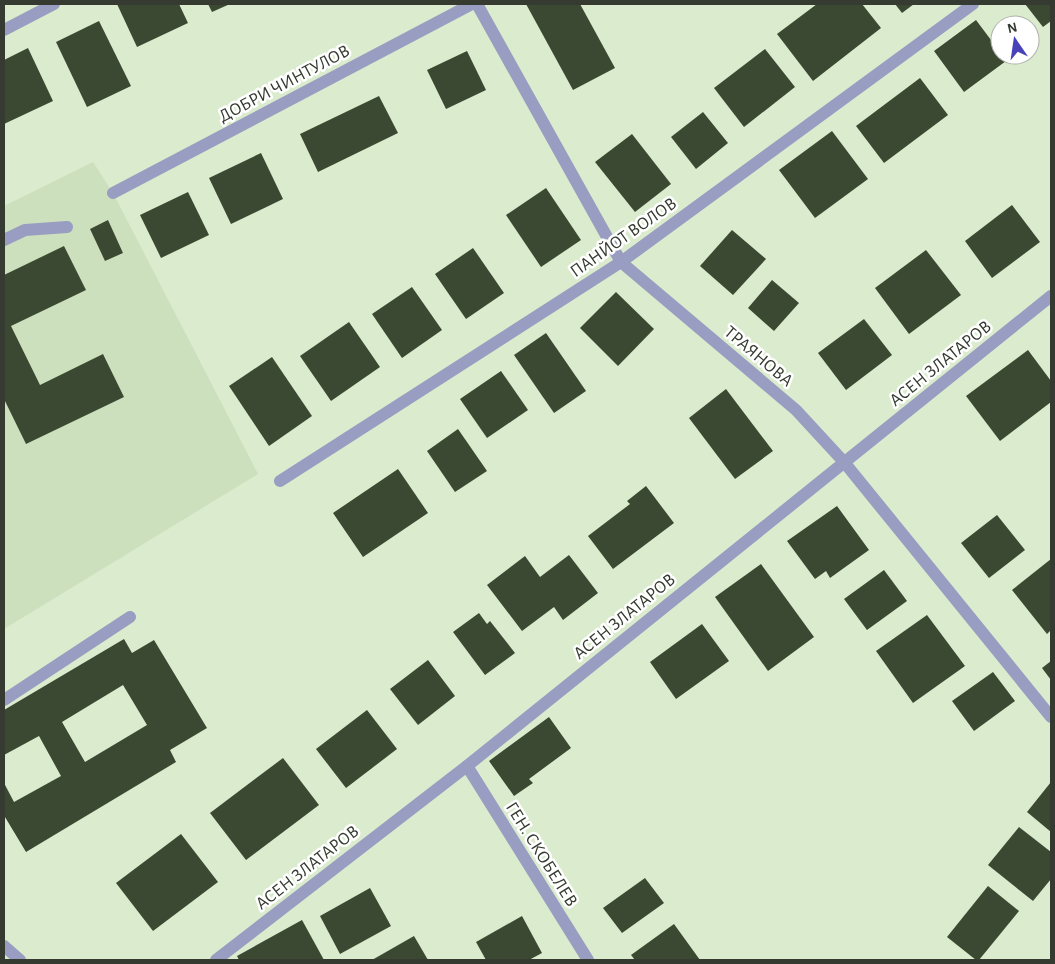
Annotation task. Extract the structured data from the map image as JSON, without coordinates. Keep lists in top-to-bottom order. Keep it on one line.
{"streets":{"street":["ДОБРИ ЧИНТУЛОВ","ПАНЙОТ ВОЛОВ","ТРАЯНОВА","АСЕН ЗЛАТАРОВ","ГЕН. СКОБЕЛЕВ"]},"crossings":[["ПАНЙОТ ВОЛОВ","ТРАЯНОВА"],["ТРАЯНОВА","АСЕН ЗЛАТАРОВ"],["АСЕН ЗЛАТАРОВ","ГЕН. СКОБЕЛЕВ"]],"north":"top"}
